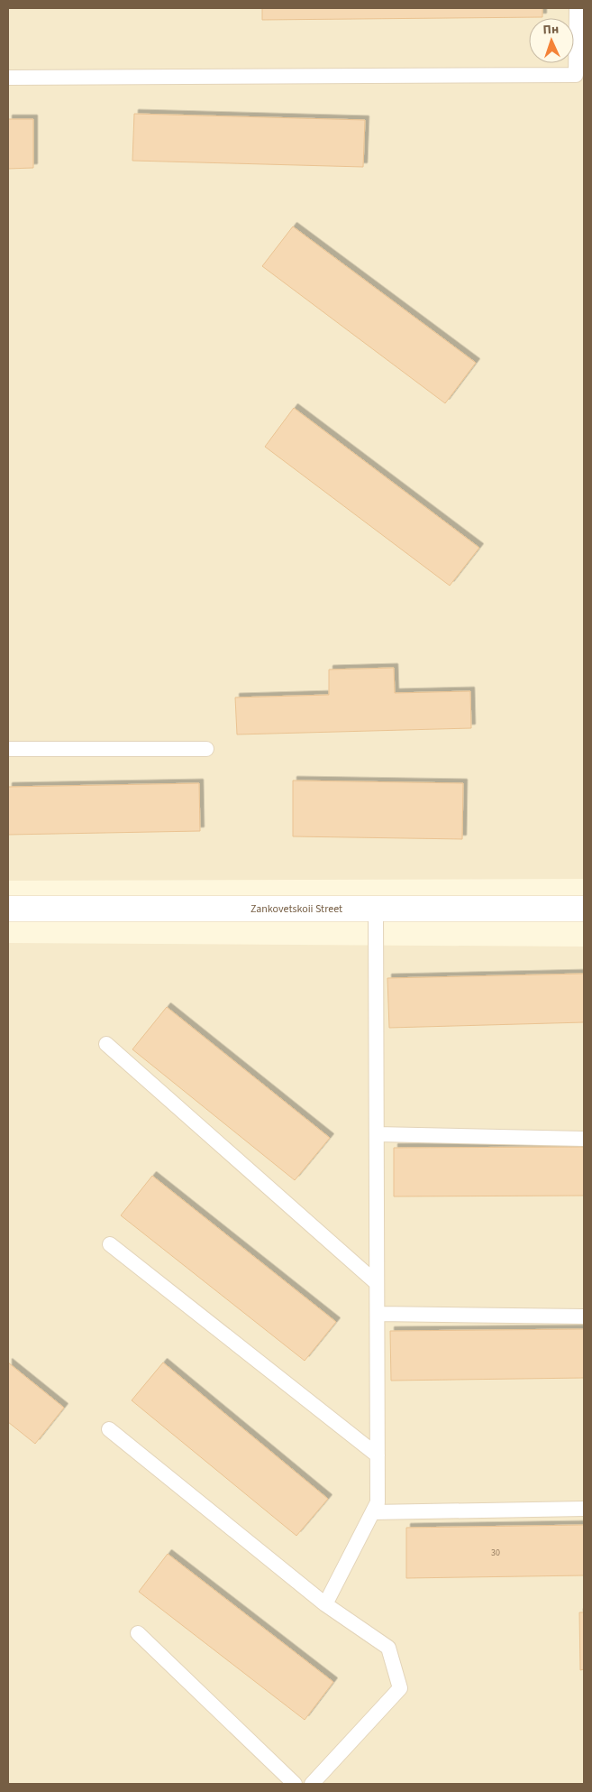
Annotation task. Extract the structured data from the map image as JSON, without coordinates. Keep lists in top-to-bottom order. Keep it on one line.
{"streets":{"street":["Zankovetskoii Street"]},"house_numbers":["30"],"north":"top"}
